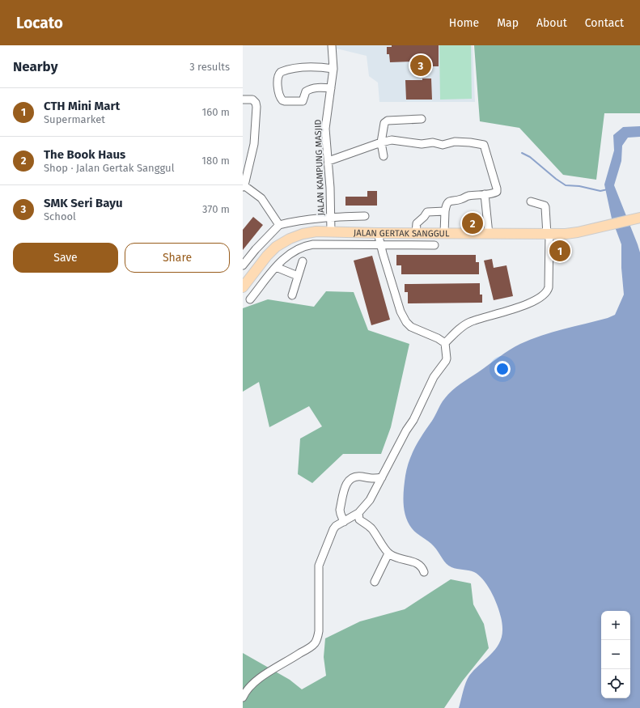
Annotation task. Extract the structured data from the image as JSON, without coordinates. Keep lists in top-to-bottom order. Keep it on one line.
{"streets":{"main road":["JALAN GERTAK SANGGUL"],"street":["JALAN KAMPUNG MASJID"]},"crossings":[["JALAN KAMPUNG MASJID","JALAN GERTAK SANGGUL"]],"page":{"header":"Locato","nav":["Home","Map","About","Contact"],"heading":["Nearby","3 results"],"pins":["3","2","1"],"list":[{"mark":"1","name":"CTH Mini Mart","note":"Supermarket","value":"160 m"},{"mark":"2","name":"The Book Haus","note":"Shop · Jalan Gertak Sanggul","value":"180 m"},{"mark":"3","name":"SMK Seri Bayu","note":"School","value":"370 m"}],"buttons":["Save","Share"],"map_buttons":["+","−"]}}
